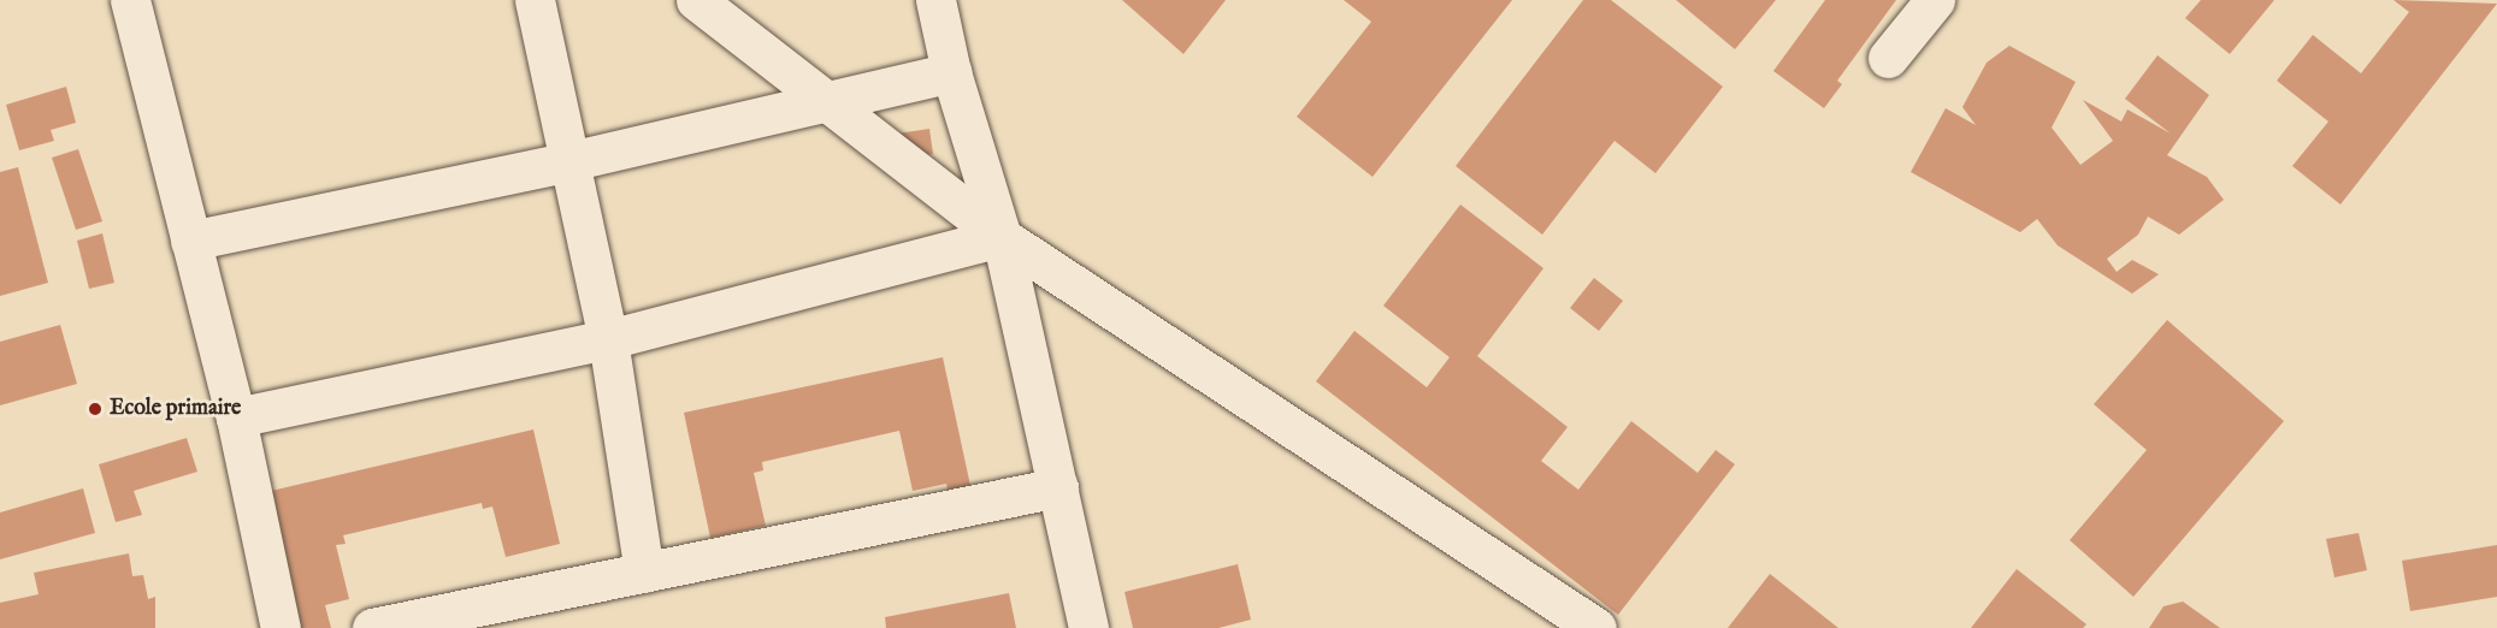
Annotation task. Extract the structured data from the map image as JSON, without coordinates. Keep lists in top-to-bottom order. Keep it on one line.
{"places":["Ecole primaire"]}
